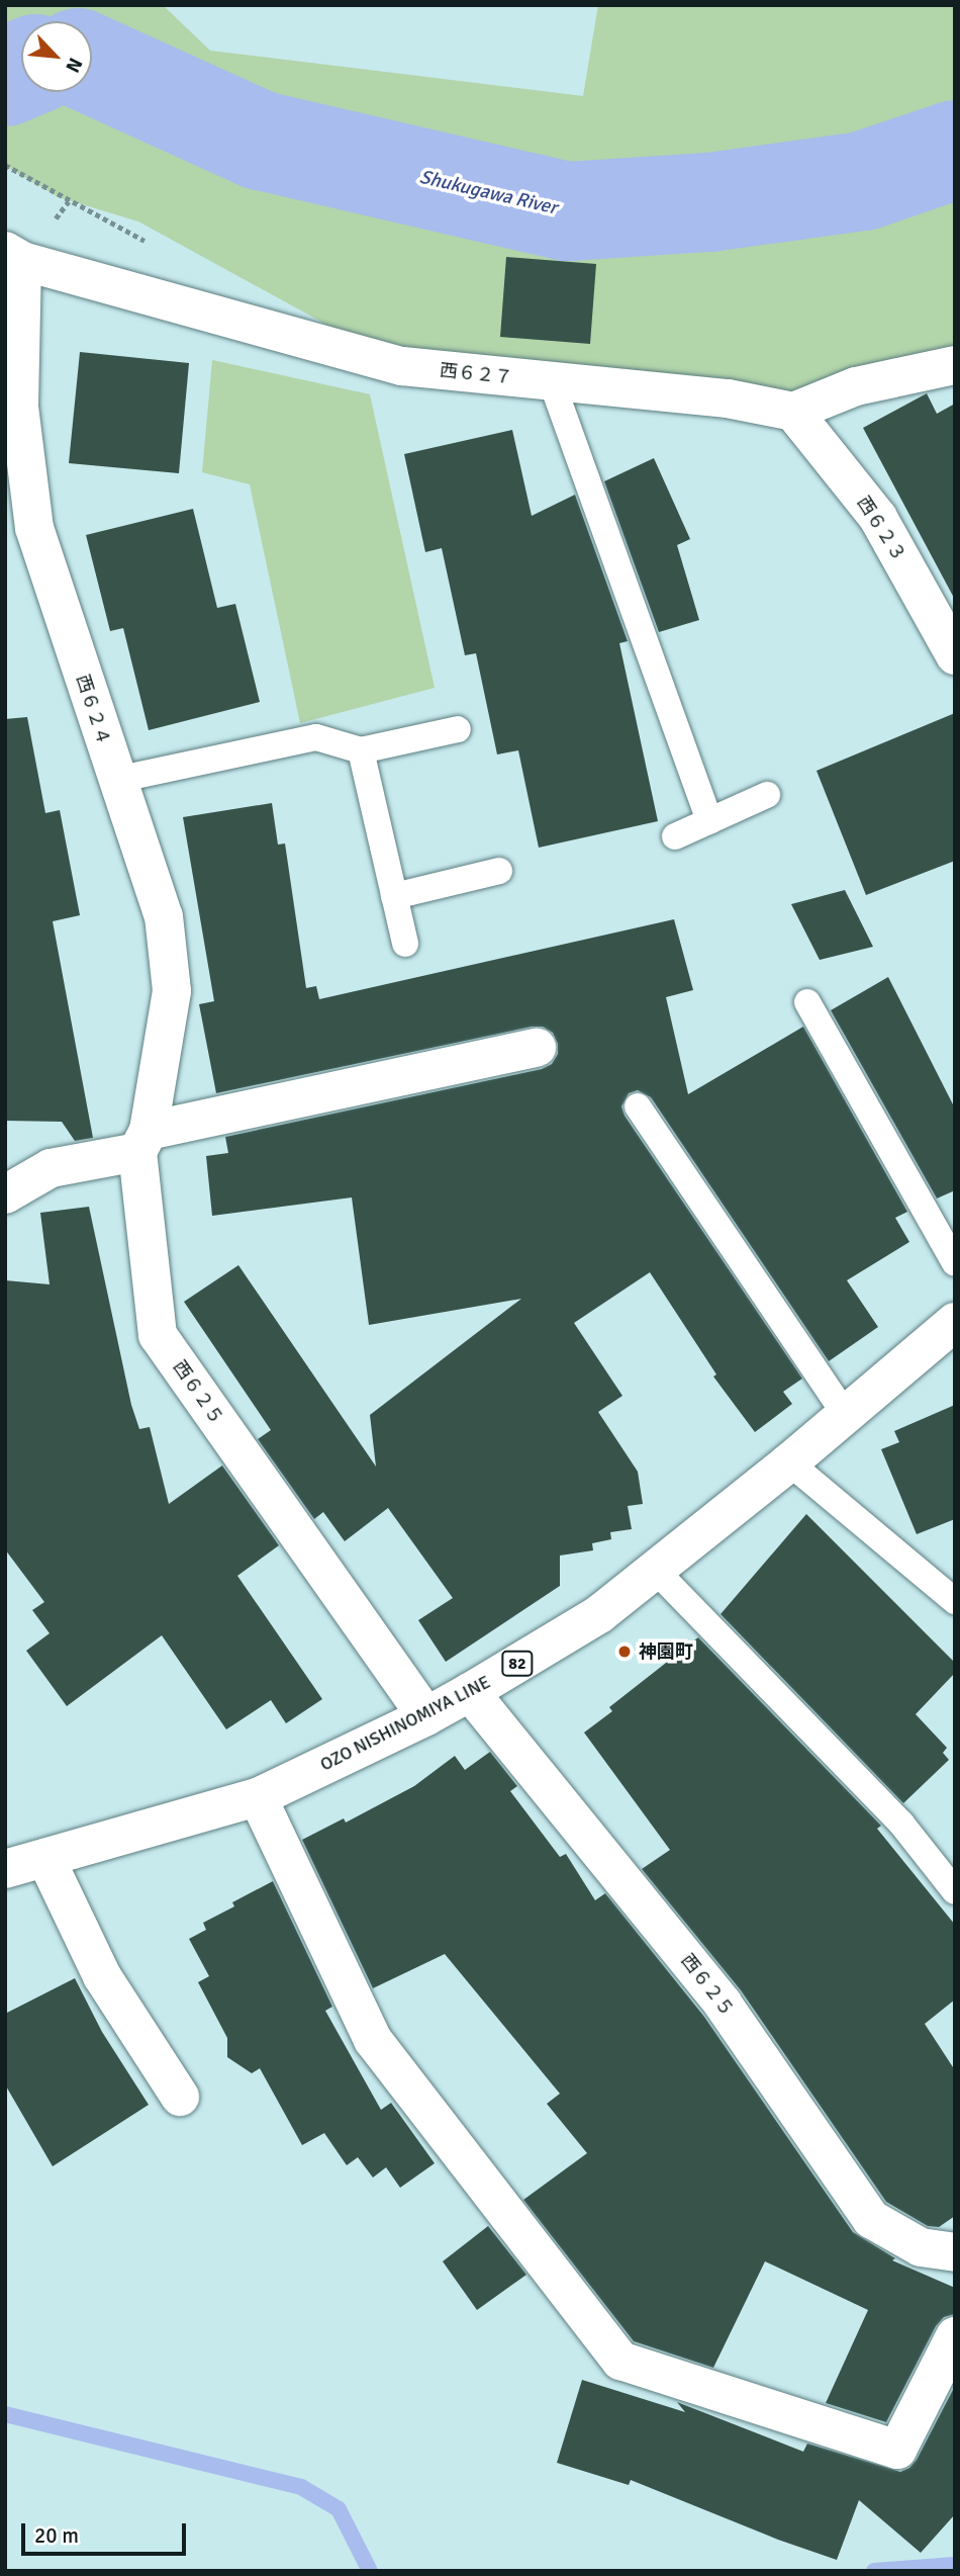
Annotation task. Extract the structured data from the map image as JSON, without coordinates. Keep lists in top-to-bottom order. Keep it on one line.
{"streets":{"street":["西６２７","西６２３","西６２４","西６２５","82","OZO NISHINOMIYA LINE"]},"crossings":[["西６２７","西６２３"],["西６２７","西６２４"],["西６２４","西６２５"],["西６２５","OZO NISHINOMIYA LINE"]],"water":["Shukugawa River"],"places":["神園町"],"scale_bar":"20 m","north":"bottom right"}
